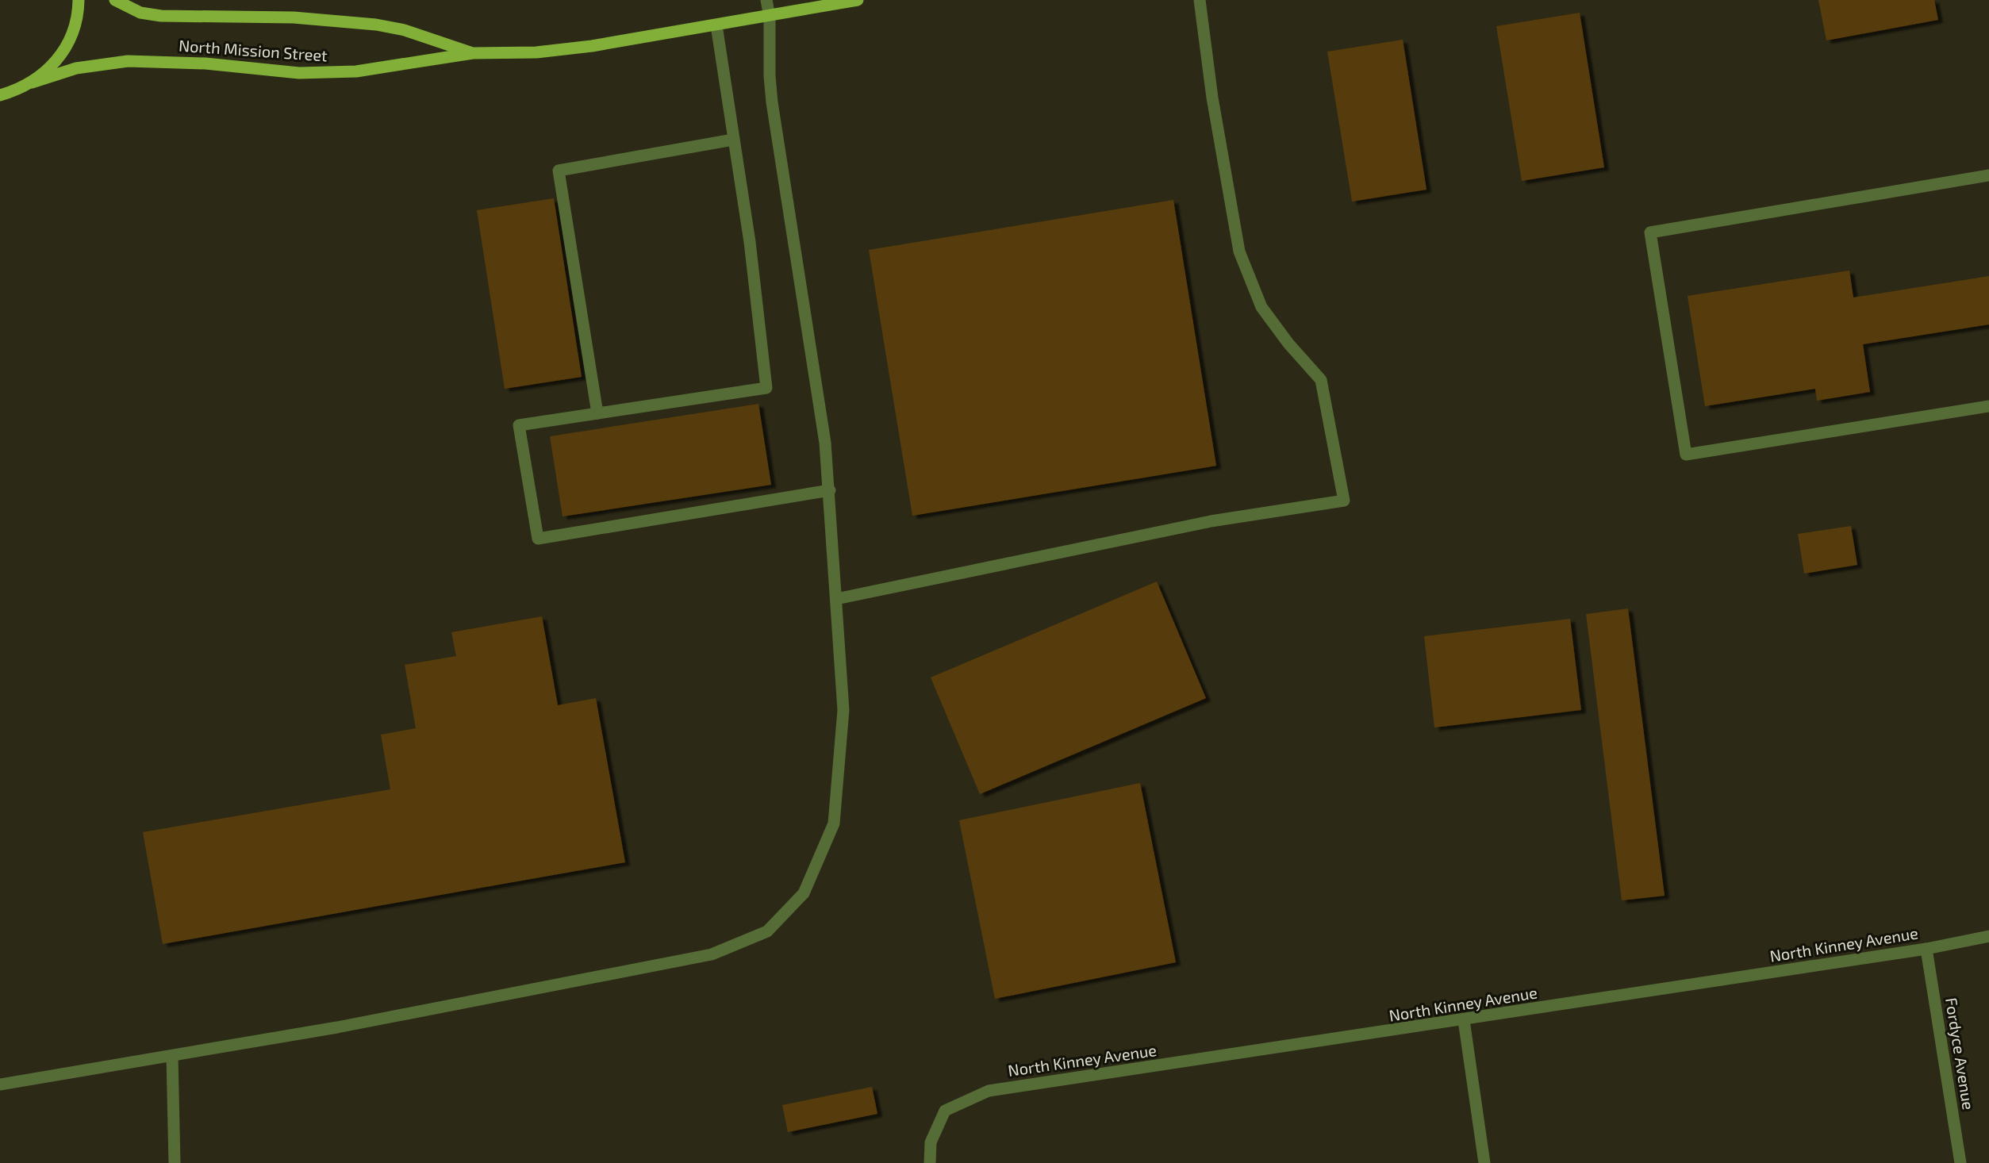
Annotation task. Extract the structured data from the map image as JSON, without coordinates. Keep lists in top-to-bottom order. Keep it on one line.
{"streets":{"main road":["North Mission Street"],"street":["North Kinney Avenue","Fordyce Avenue"]},"crossings":[["North Kinney Avenue","Fordyce Avenue"]]}
